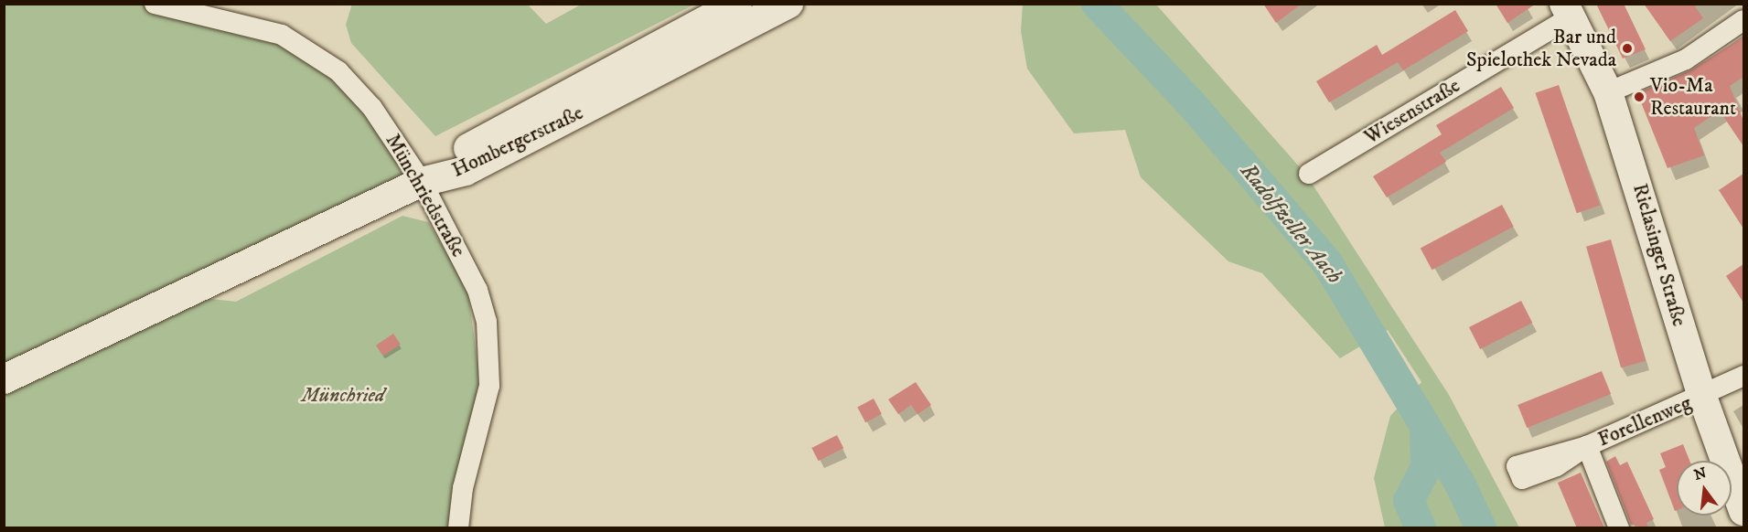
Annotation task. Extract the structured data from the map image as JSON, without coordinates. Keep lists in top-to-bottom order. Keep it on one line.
{"streets":{"main road":["Hombergerstraße","Rielasinger Straße"],"street":["Wiesenstraße","Münchriedstraße","Forellenweg"]},"crossings":[["Wiesenstraße","Rielasinger Straße"],["Hombergerstraße","Münchriedstraße"],["Rielasinger Straße","Forellenweg"]],"water":["Radolfzeller Aach"],"parks":["Münchried"],"places":["Bar und Spielothek Nevada","Vio-Ma Restaurant"],"north":"top"}
